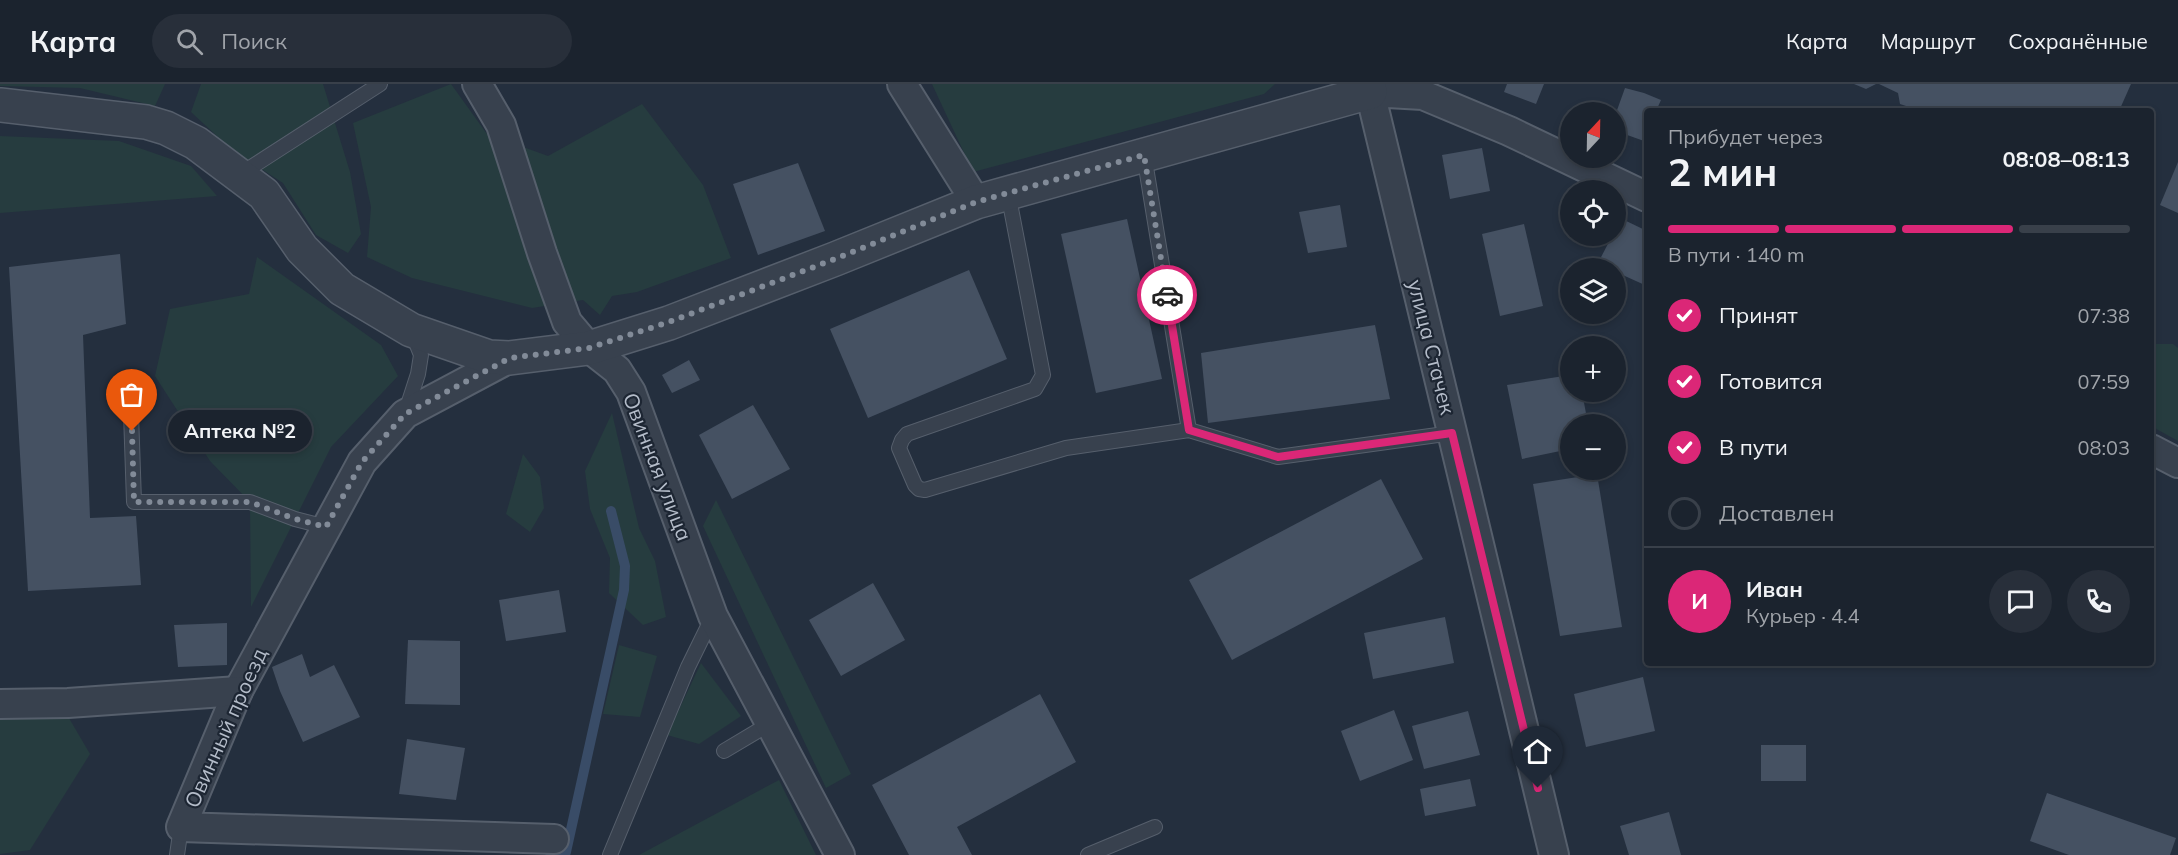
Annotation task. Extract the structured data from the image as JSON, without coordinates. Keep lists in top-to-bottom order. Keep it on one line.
{"streets":{"street":["улица Стачек","Овинная улица","Овинный проезд"]},"places":["Аптека №2"],"north":"top","page":{"header":"Карта","search":"Поиск","nav":["Карта","Маршрут","Сохранённые"],"map_buttons":["+","−"],"heading":["2 мин","Прибудет через","08:08–08:13"],"panel":["Иван","Курьер · 4.4"],"bar":"В пути · 140 m","list":[["Принят","07:38"],["Готовится","07:59"],["В пути","08:03"],"Доставлен"],"bubble":"Аптека №2","round":"И"}}
